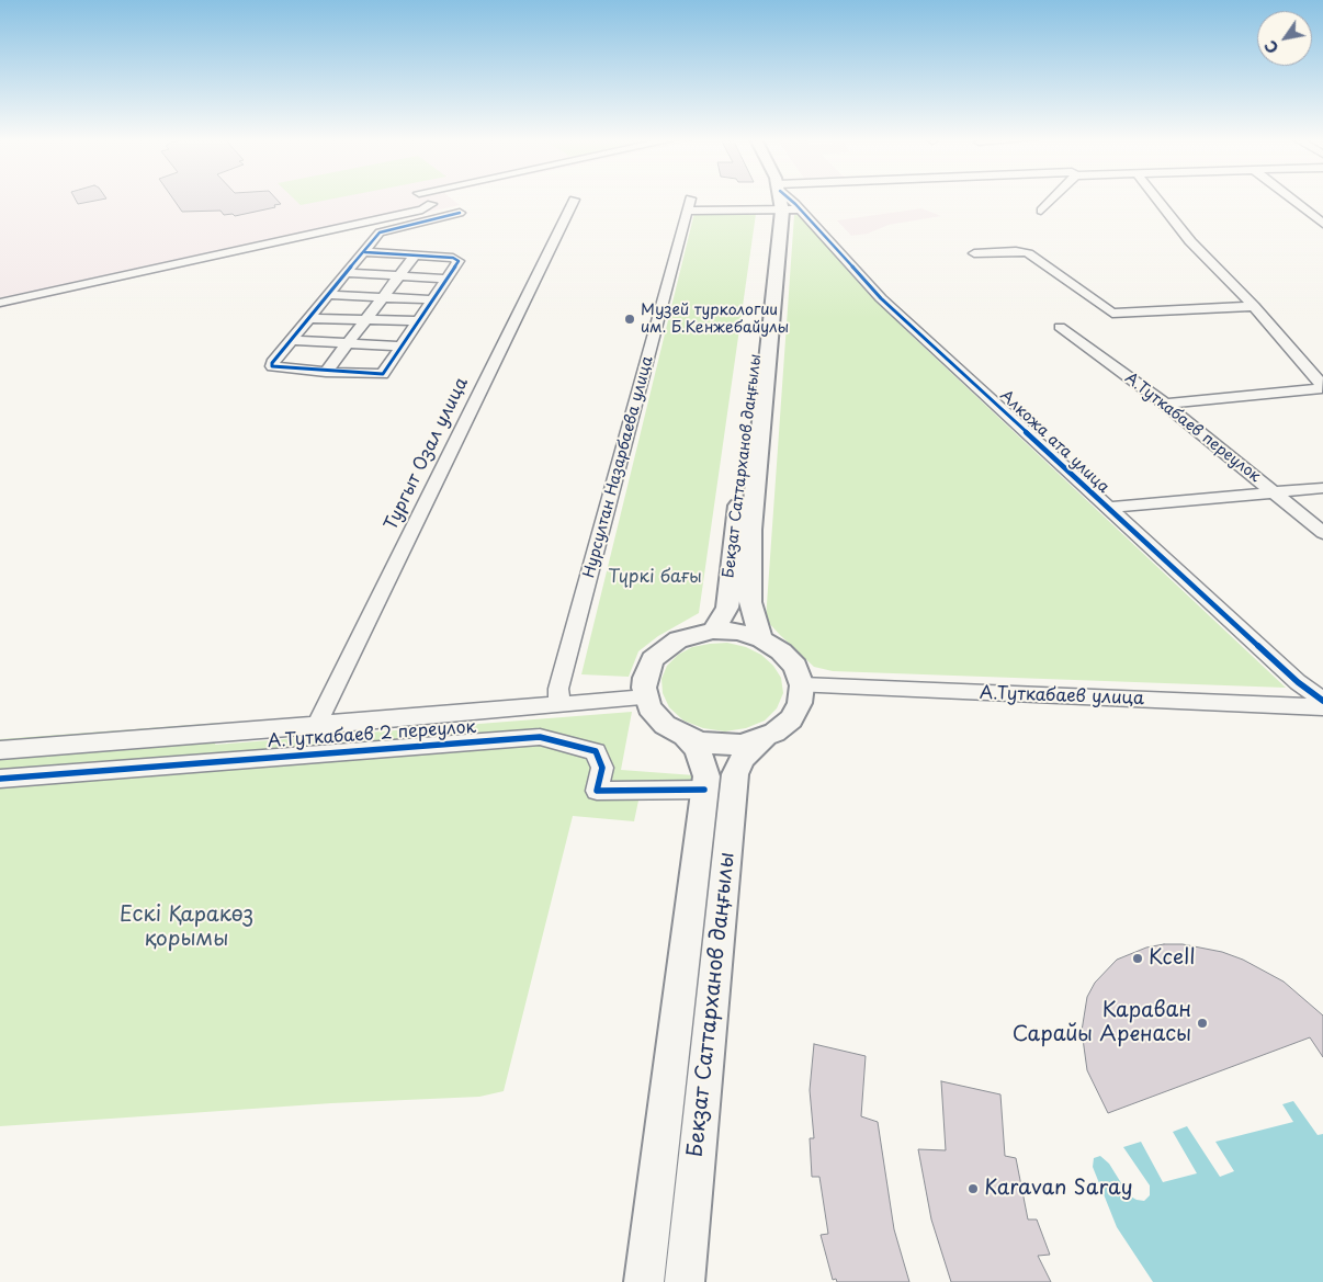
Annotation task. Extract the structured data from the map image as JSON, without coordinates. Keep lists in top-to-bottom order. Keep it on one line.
{"streets":{"main road":["Бекзат Саттарханов даңғылы"],"street":["А.Туткабаев переулок","Алкожа ата улица","Тургыт Озал улица","Нурсултан Назарбаева улица","А.Туткабаев улица","А.Туткабаев 2 переулок"]},"crossings":[["Бекзат Саттарханов даңғылы","Нурсултан Назарбаева улица"],["Бекзат Саттарханов даңғылы","А.Туткабаев улица"],["Бекзат Саттарханов даңғылы","А.Туткабаев 2 переулок"]],"parks":["Түркі бағы","Ескі Қаракөз қорымы"],"places":["Музей туркологии им. Б.Кенжебайулы","Kcell","Караван Сарайы Аренасы","Karavan Saray"],"north":"bottom left"}
